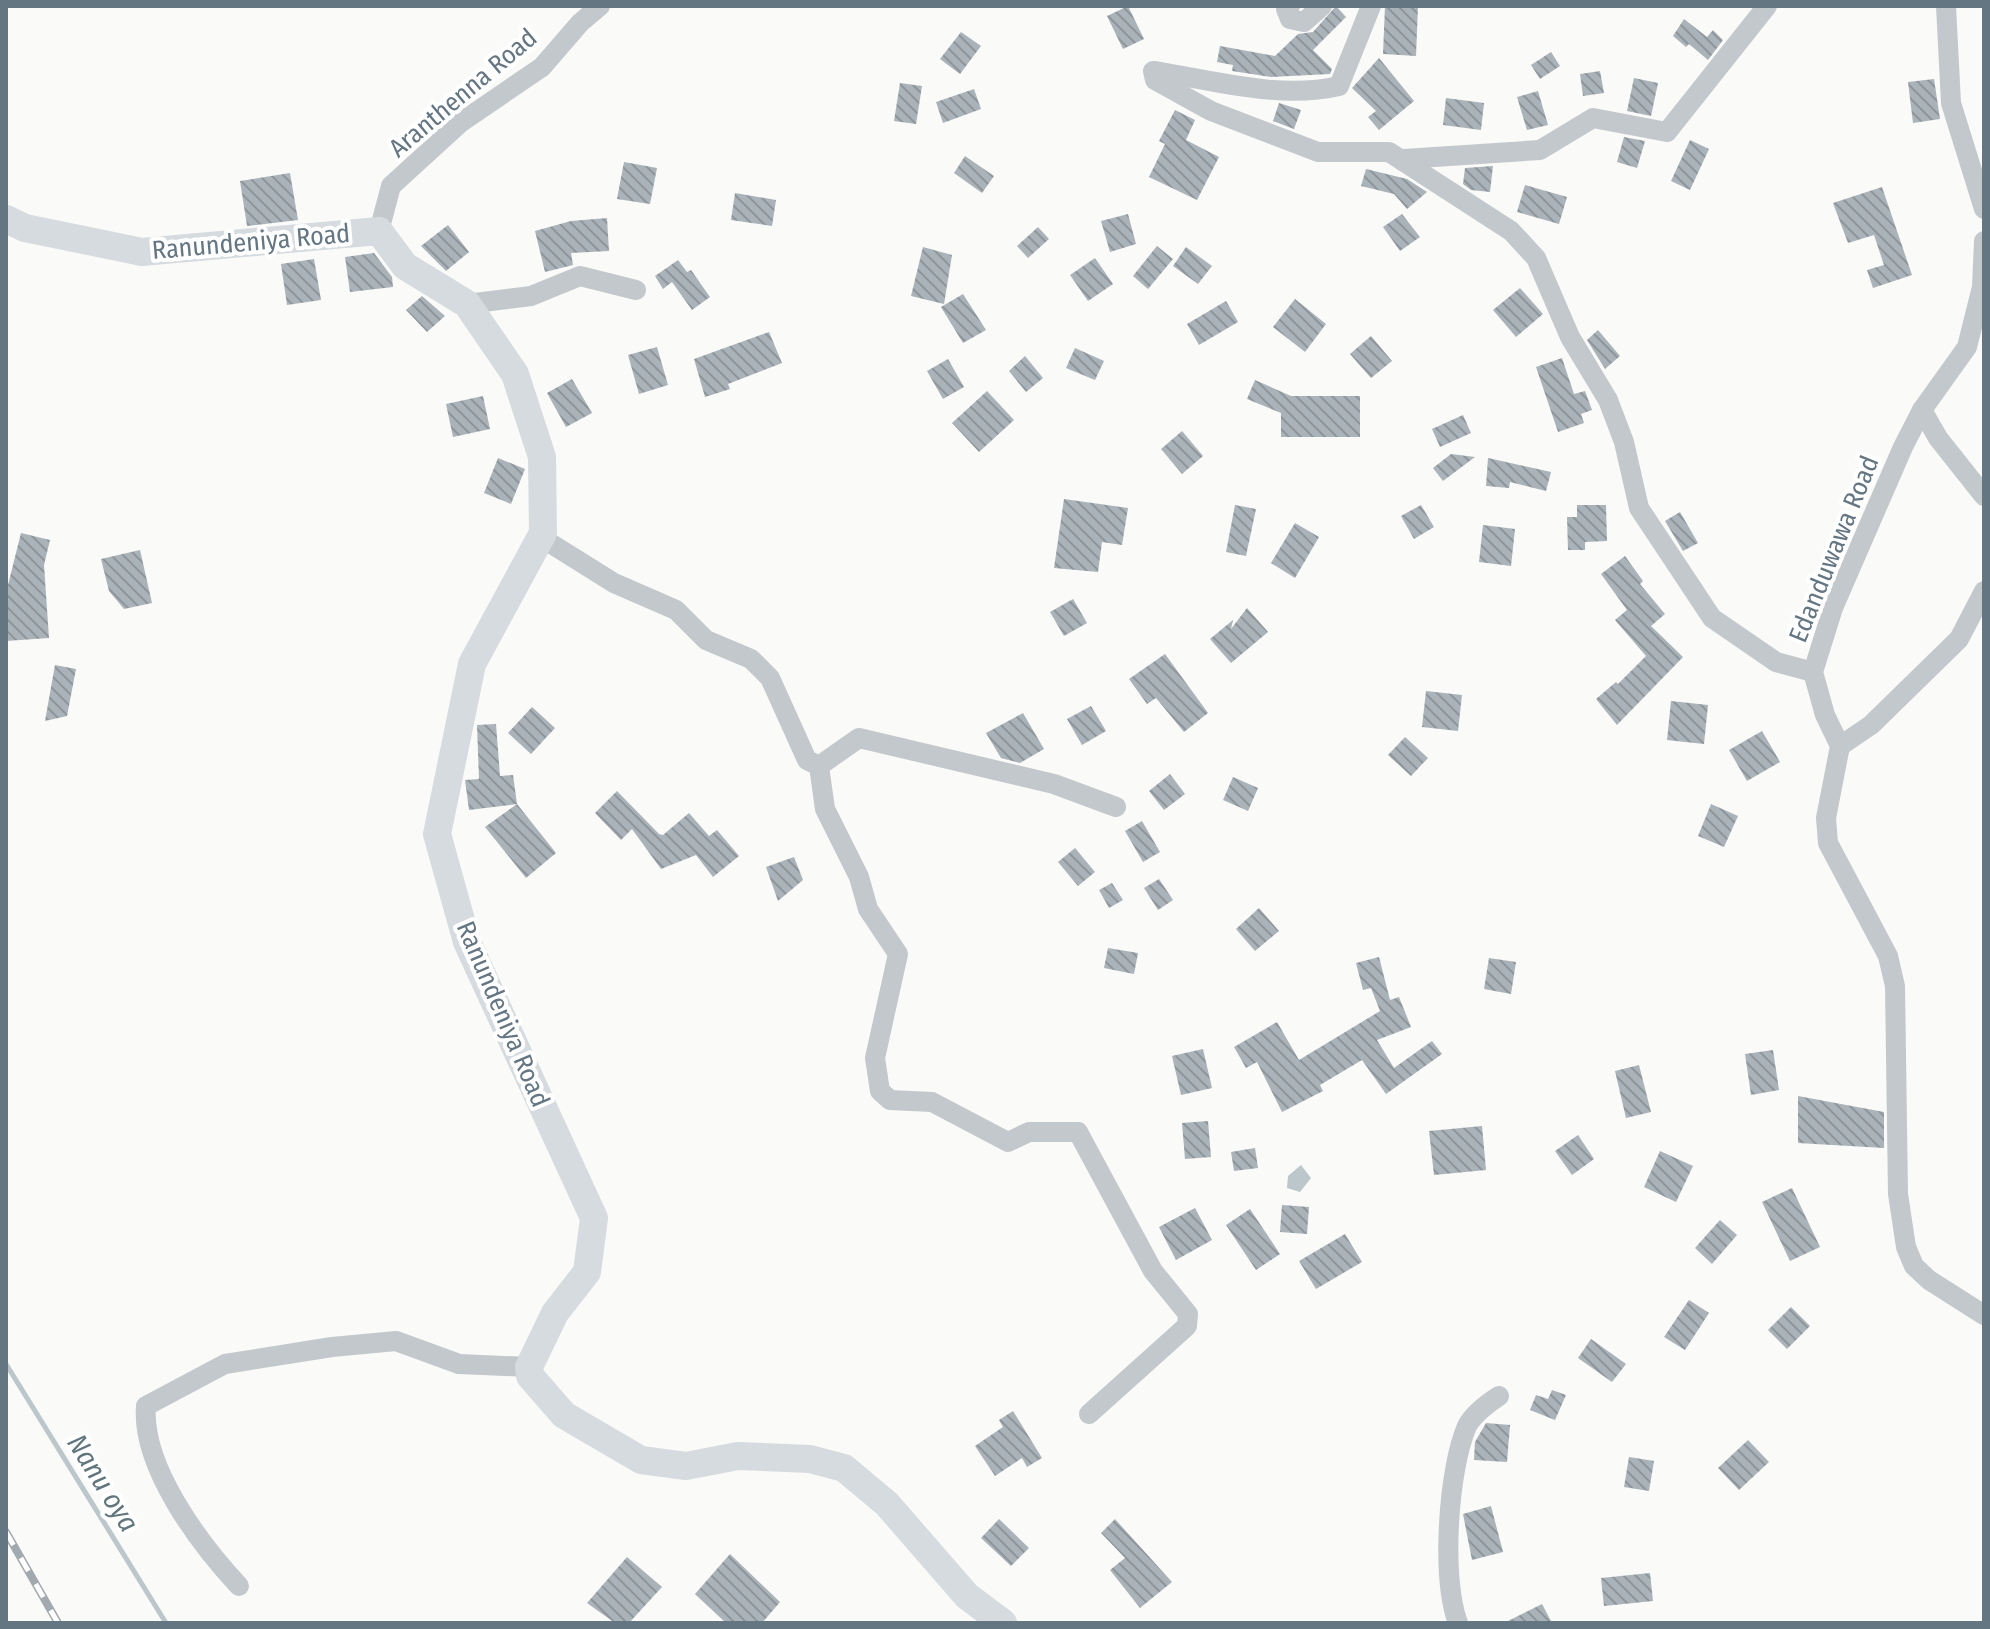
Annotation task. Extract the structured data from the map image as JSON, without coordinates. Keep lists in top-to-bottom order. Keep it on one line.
{"streets":{"main road":["Ranundeniya Road"],"street":["Aranthenna Road","Edanduwawa Road"]},"crossings":[["Aranthenna Road","Ranundeniya Road"]],"water":["Nanu oya"]}
